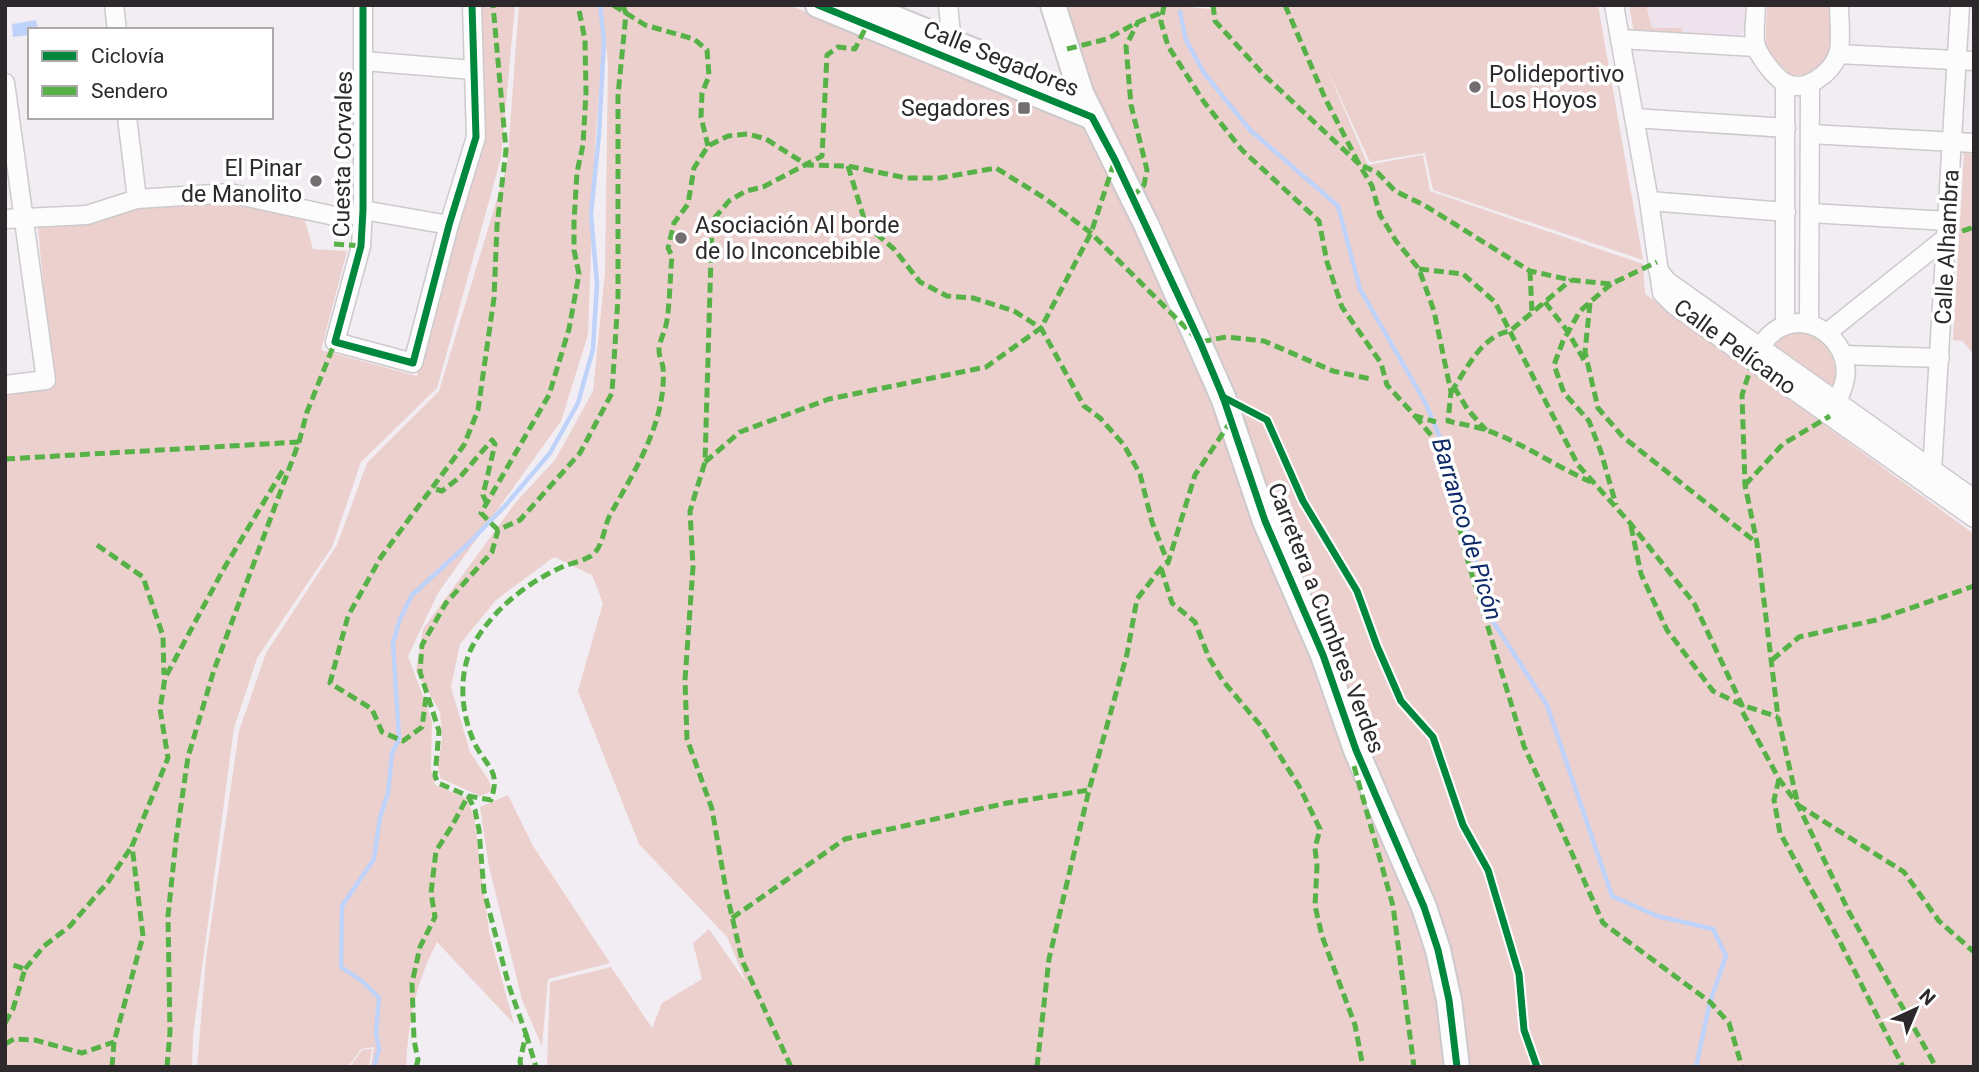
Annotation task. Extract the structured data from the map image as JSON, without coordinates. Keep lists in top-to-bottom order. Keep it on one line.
{"streets":{"street":["Calle Segadores","Cuesta Corvales","Calle Alhambra","Calle Pelícano","Carretera a Cumbres Verdes"]},"crossings":[["Calle Segadores","Carretera a Cumbres Verdes"],["Calle Alhambra","Calle Pelícano"]],"water":["Barranco de Picón"],"places":{"other":["Polideportivo Los Hoyos","El Pinar de Manolito","Asociación Al borde de lo Inconcebible"],"transit":["Segadores"]},"legend":["Ciclovía","Sendero"],"north":"top right"}
